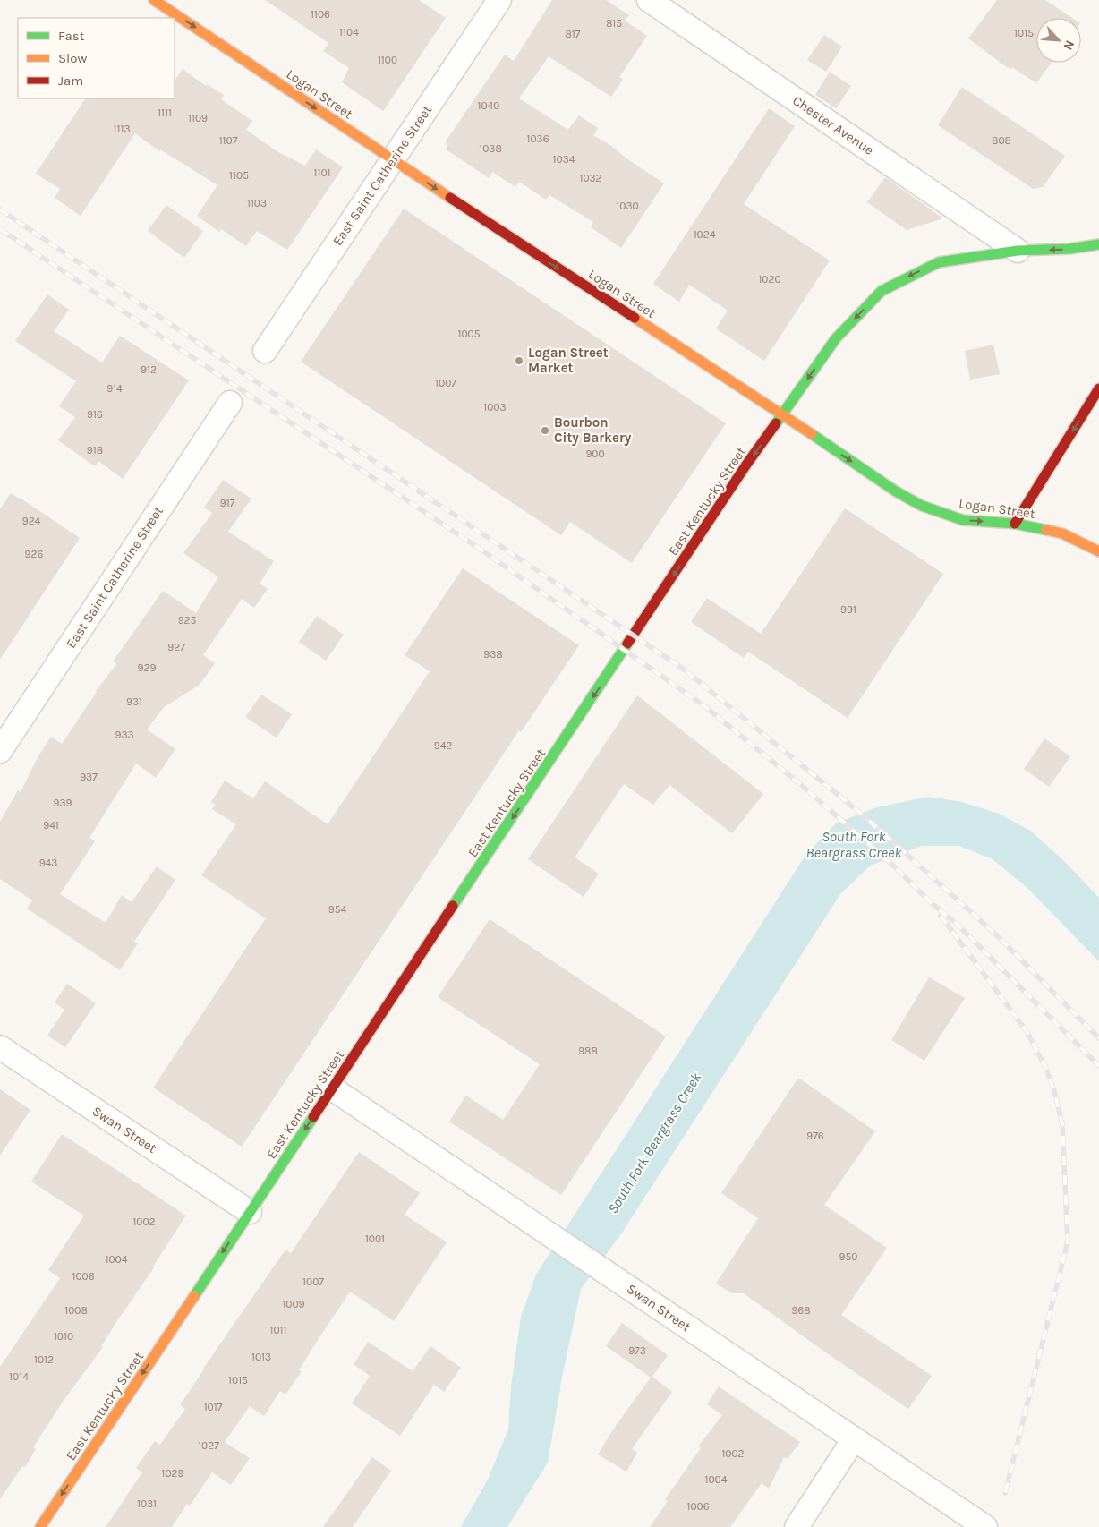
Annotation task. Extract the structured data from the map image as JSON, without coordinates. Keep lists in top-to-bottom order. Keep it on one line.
{"streets":{"street":["Logan Street","Chester Avenue","East Saint Catherine Street","East Kentucky Street","Swan Street"]},"crossings":[["Logan Street","East Saint Catherine Street"],["Logan Street","East Kentucky Street"],["Chester Avenue","East Kentucky Street"],["East Kentucky Street","Swan Street"]],"one_way":["Logan Street","East Kentucky Street"],"water":["South Fork Beargrass Creek"],"places":["Logan Street Market","Bourbon City Barkery"],"house_numbers":["1106","815","1104","1015","817","1100","1040","1111","1109","1113","1036","1107","808","1038","1034","1101","1105","1032","1103","1030","1024","1020","1005","912","1007","914","1003","916","918","900","917","924","926","991","925","927","938","929","931","933","942","937","939","941","943","954","988","976","1002","1001","950","1004","1006","1007","1009","1008","968","1011","1010","973","1013","1012","1014","1015","1017","1027","1002","1029","1004","1031","1006"],"legend":["Fast","Slow","Jam"],"north":"bottom right"}
